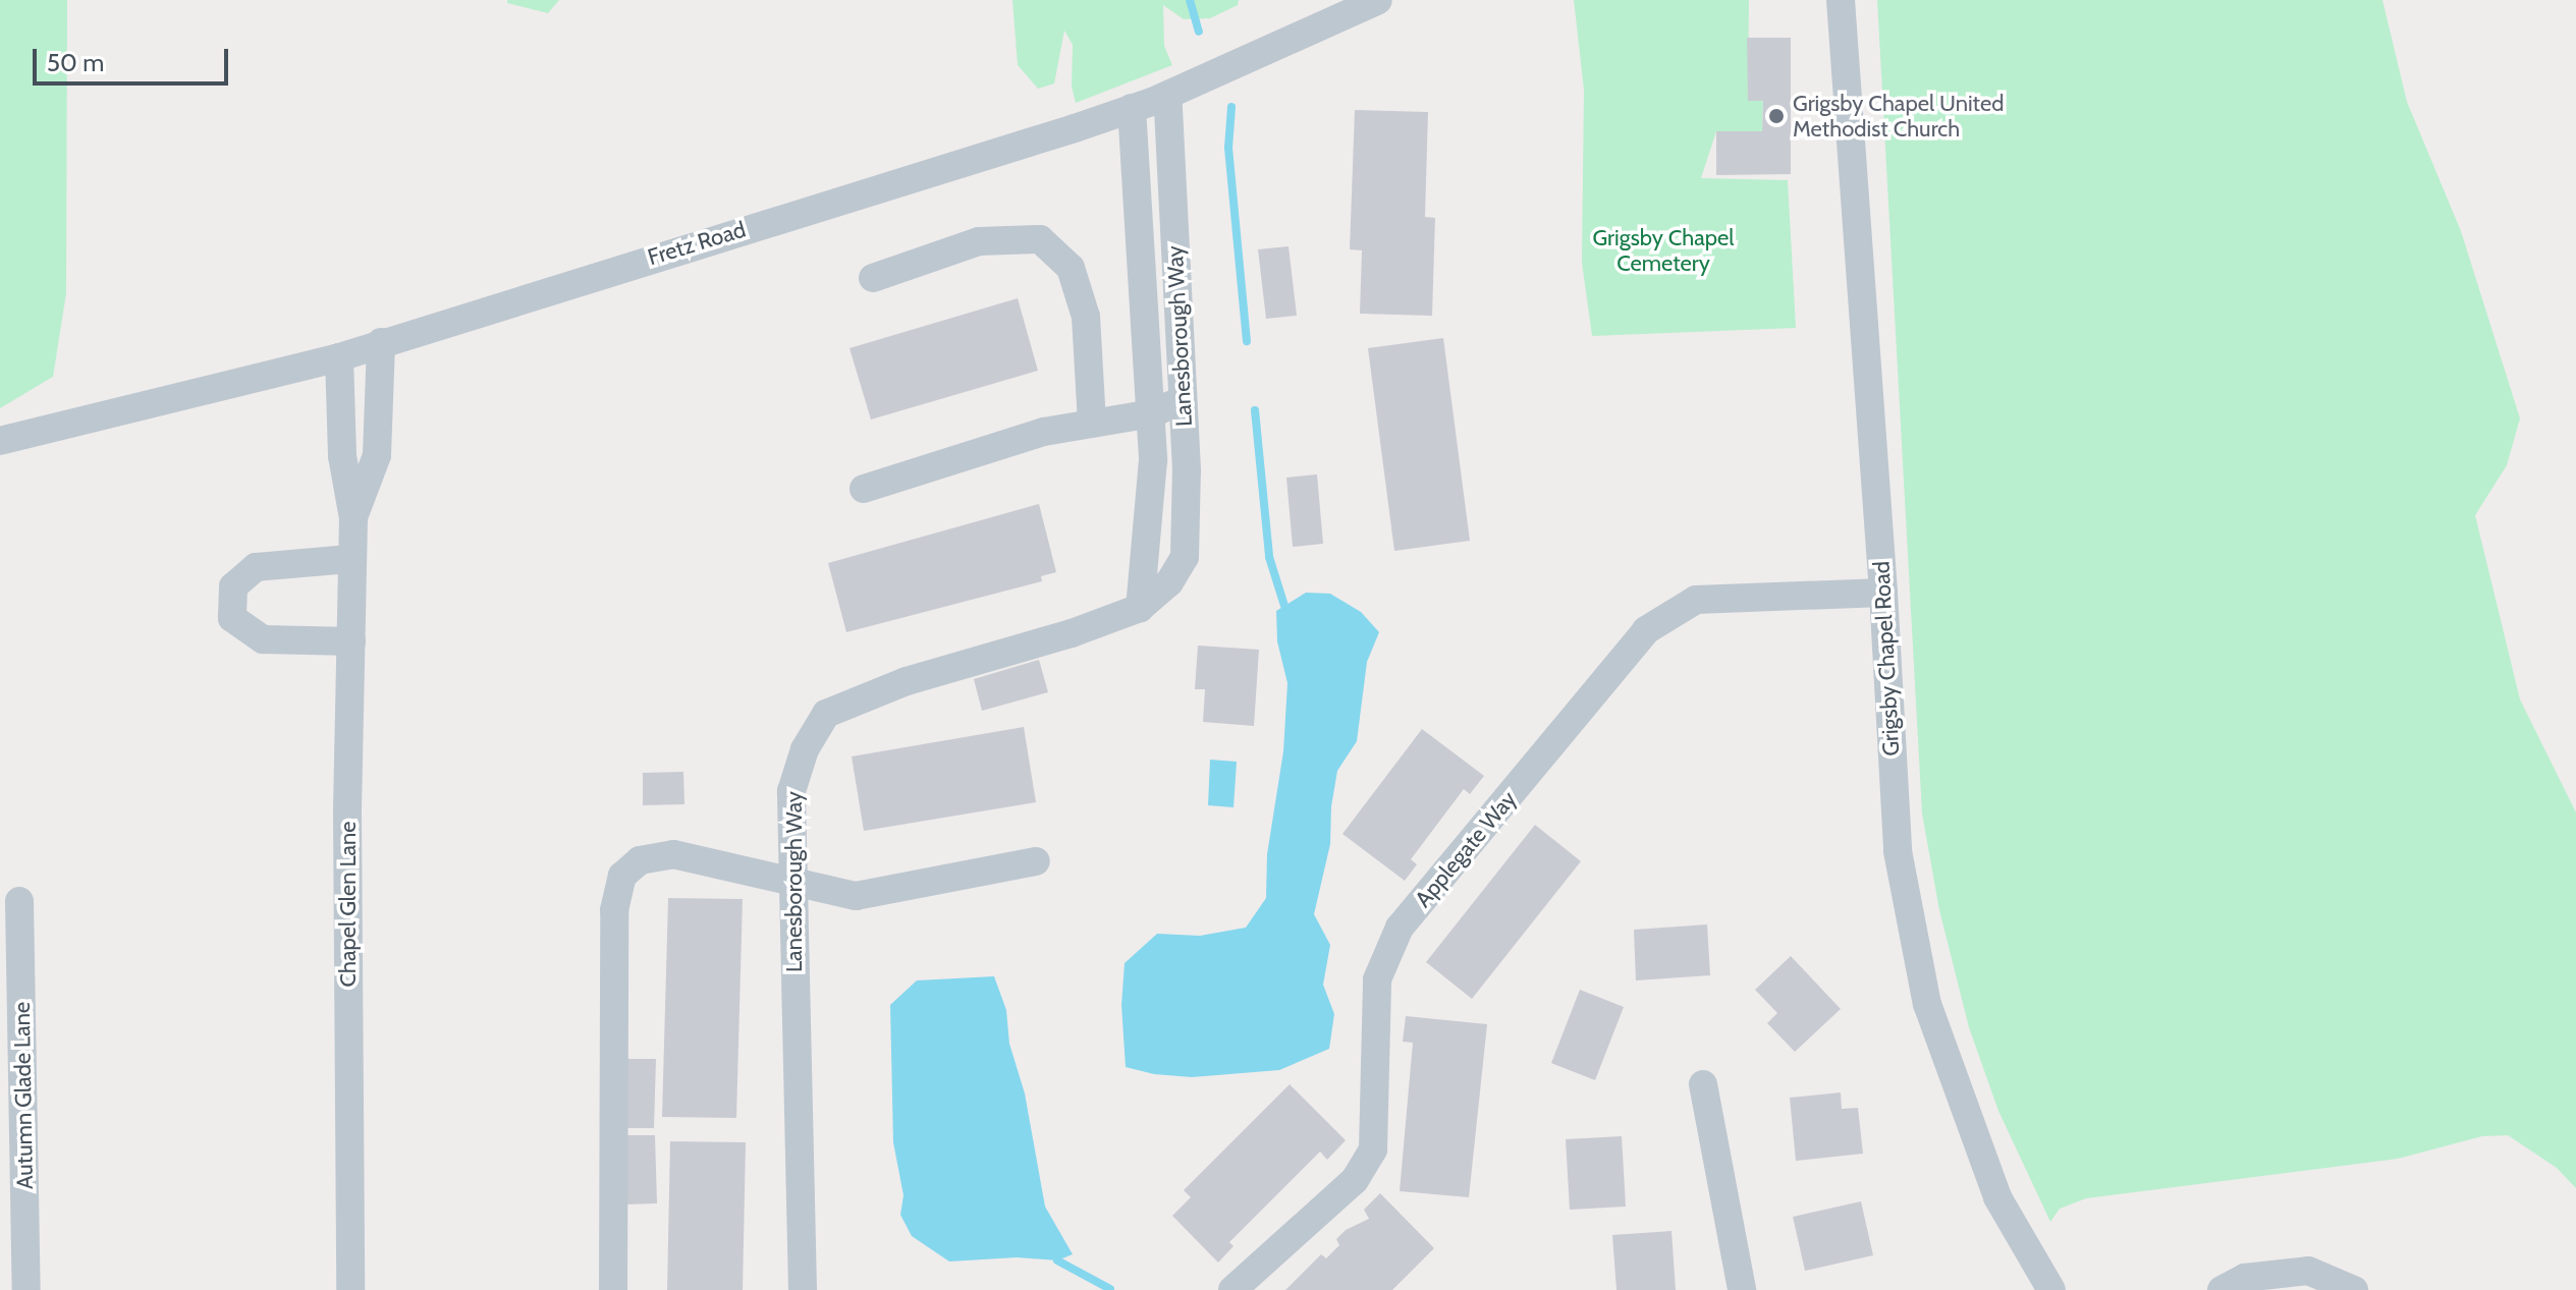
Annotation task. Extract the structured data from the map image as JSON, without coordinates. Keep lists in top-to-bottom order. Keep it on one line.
{"streets":{"street":["Fretz Road","Lanesborough Way","Grigsby Chapel Road","Applegate Way","Chapel Glen Lane","Autumn Glade Lane"]},"crossings":[["Fretz Road","Lanesborough Way"],["Fretz Road","Chapel Glen Lane"],["Grigsby Chapel Road","Applegate Way"]],"parks":["Grigsby Chapel Cemetery"],"places":["Grigsby Chapel United Methodist Church"],"scale_bar":"50 m"}
